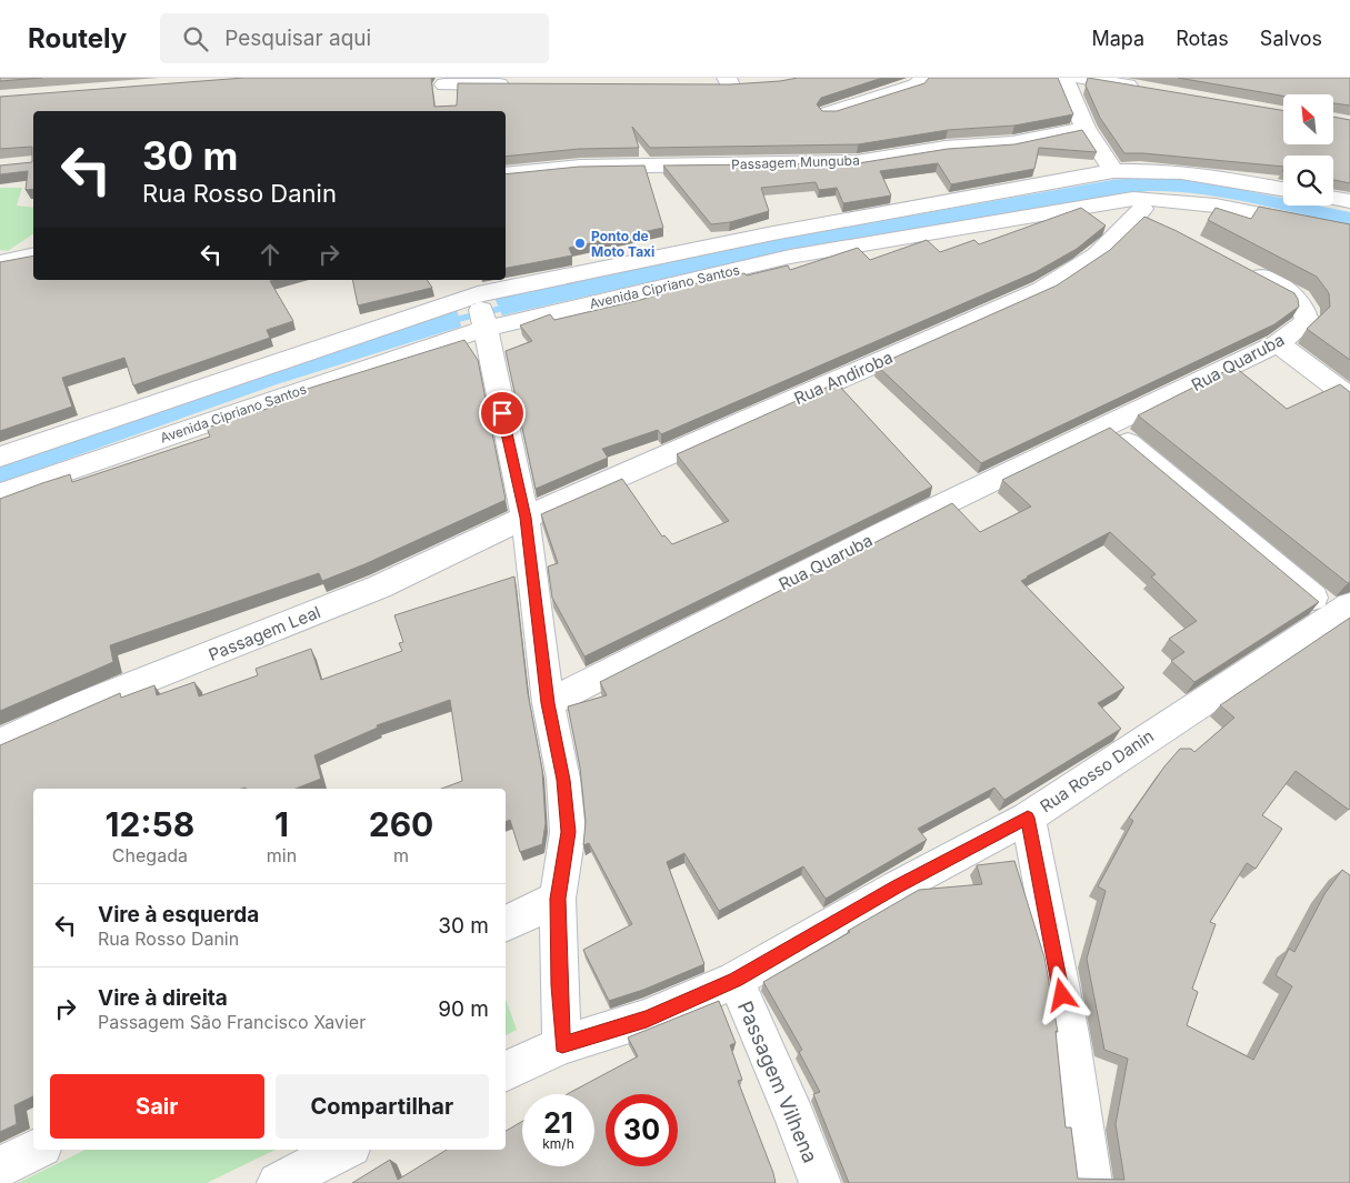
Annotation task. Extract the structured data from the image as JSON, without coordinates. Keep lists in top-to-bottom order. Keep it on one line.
{"streets":{"street":["Passagem Munguba","Avenida Cipriano Santos","Rua Quaruba","Rua Andiroba","Passagem Leal","Rua Rosso Danin","Passagem Vilhena"]},"crossings":[["Avenida Cipriano Santos","Rua Andiroba"],["Rua Andiroba","Passagem Leal"],["Rua Rosso Danin","Passagem Vilhena"]],"places":["Ponto de Moto Taxi"],"north":"top left","page":{"header":"Routely","search":"Pesquisar aqui","nav":["Mapa","Rotas","Salvos"],"turn":["30 m","Rua Rosso Danin"],"eta":["12:58","Chegada","1","min","260","m"],"list":[{"name":"Vire à esquerda","note":"Rua Rosso Danin","value":"30 m"},{"name":"Vire à direita","note":"Passagem São Francisco Xavier","value":"90 m"}],"buttons":["Sair","Compartilhar"],"speed":"21 km/h","limit":"30"}}
